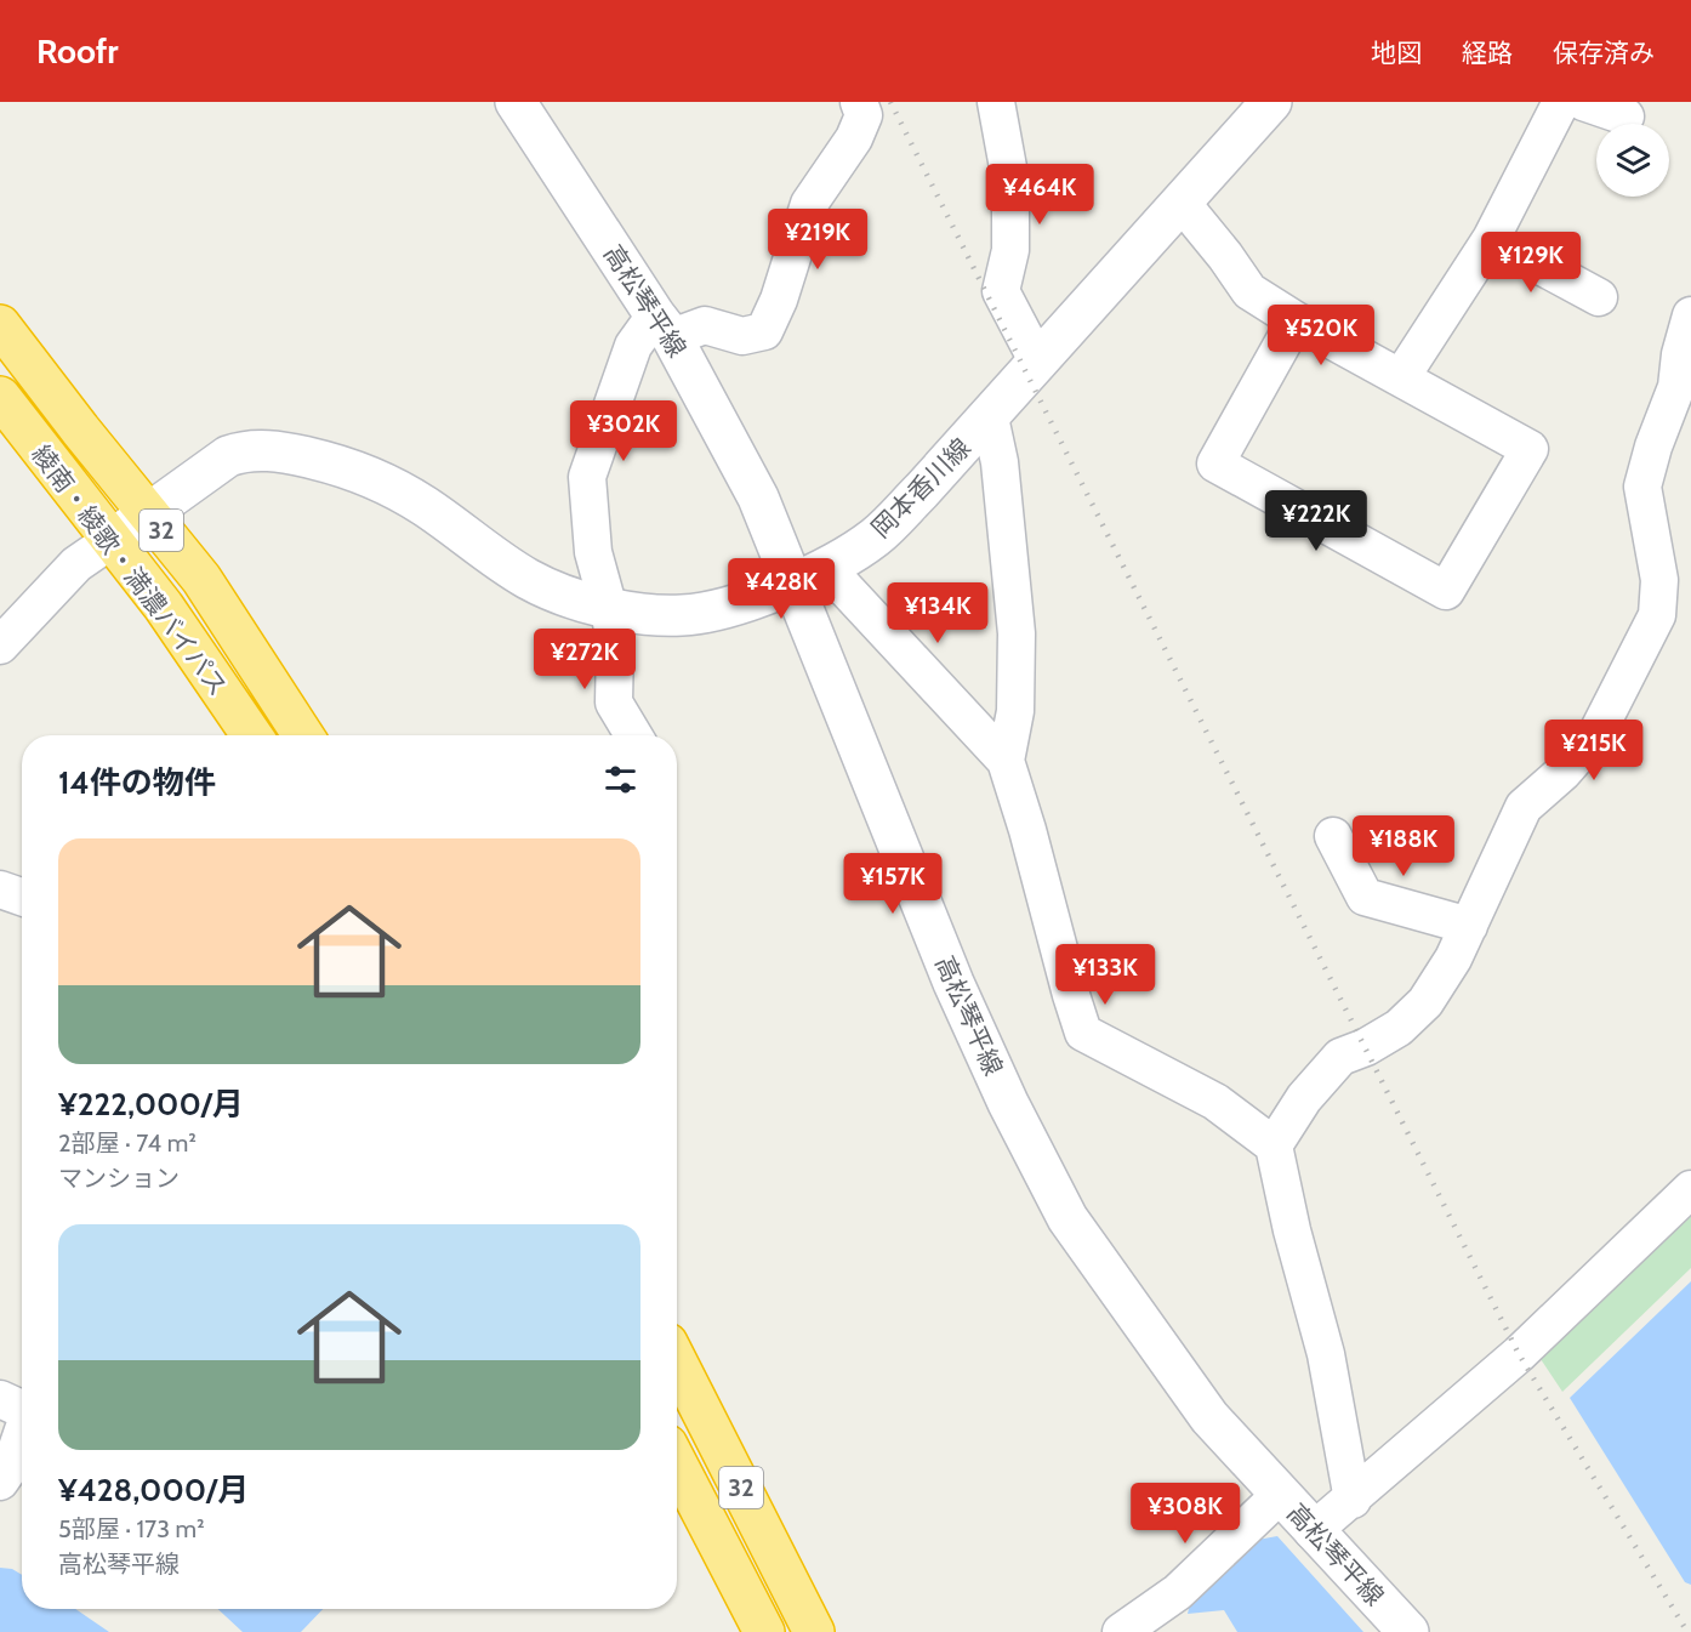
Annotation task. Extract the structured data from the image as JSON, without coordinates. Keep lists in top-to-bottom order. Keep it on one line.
{"streets":{"highway":["32","綾南・綾歌・満濃バイパス"],"main road":["高松琴平線","岡本香川線"]},"crossings":[["高松琴平線","岡本香川線"],["岡本香川線","綾南・綾歌・満濃バイパス"]],"page":{"header":"Roofr","nav":["地図","経路","保存済み"],"price":["¥464K","¥219K","¥129K","¥520K","¥302K","¥222K","¥428K","¥134K","¥272K","¥215K","¥188K","¥157K","¥133K","¥308K"],"heading":"14件の物件","list":[{"name":"¥222,000/月","note":"2部屋 · 74 m² · マンション"},{"name":"¥428,000/月","note":"5部屋 · 173 m² · 高松琴平線"}]}}
